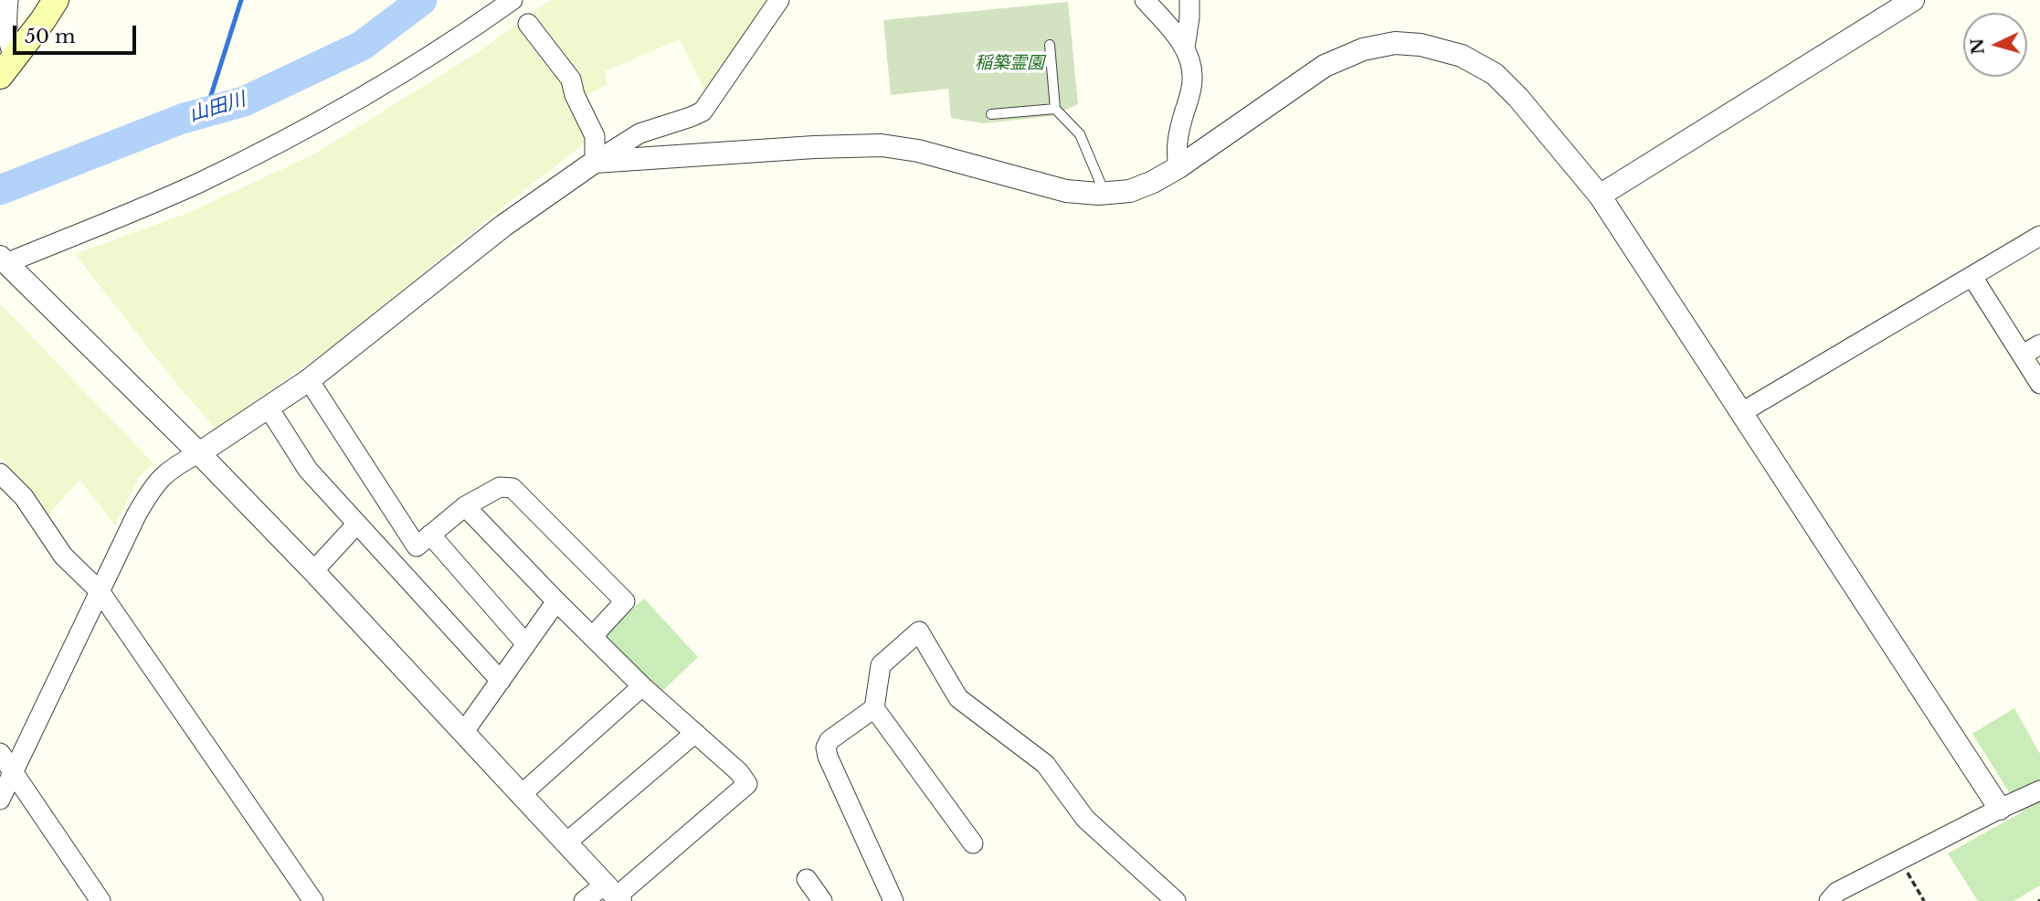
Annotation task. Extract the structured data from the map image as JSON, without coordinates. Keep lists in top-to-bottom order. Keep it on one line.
{"water":["山田川"],"parks":["稲築霊園"],"scale_bar":"50 m","north":"left"}
